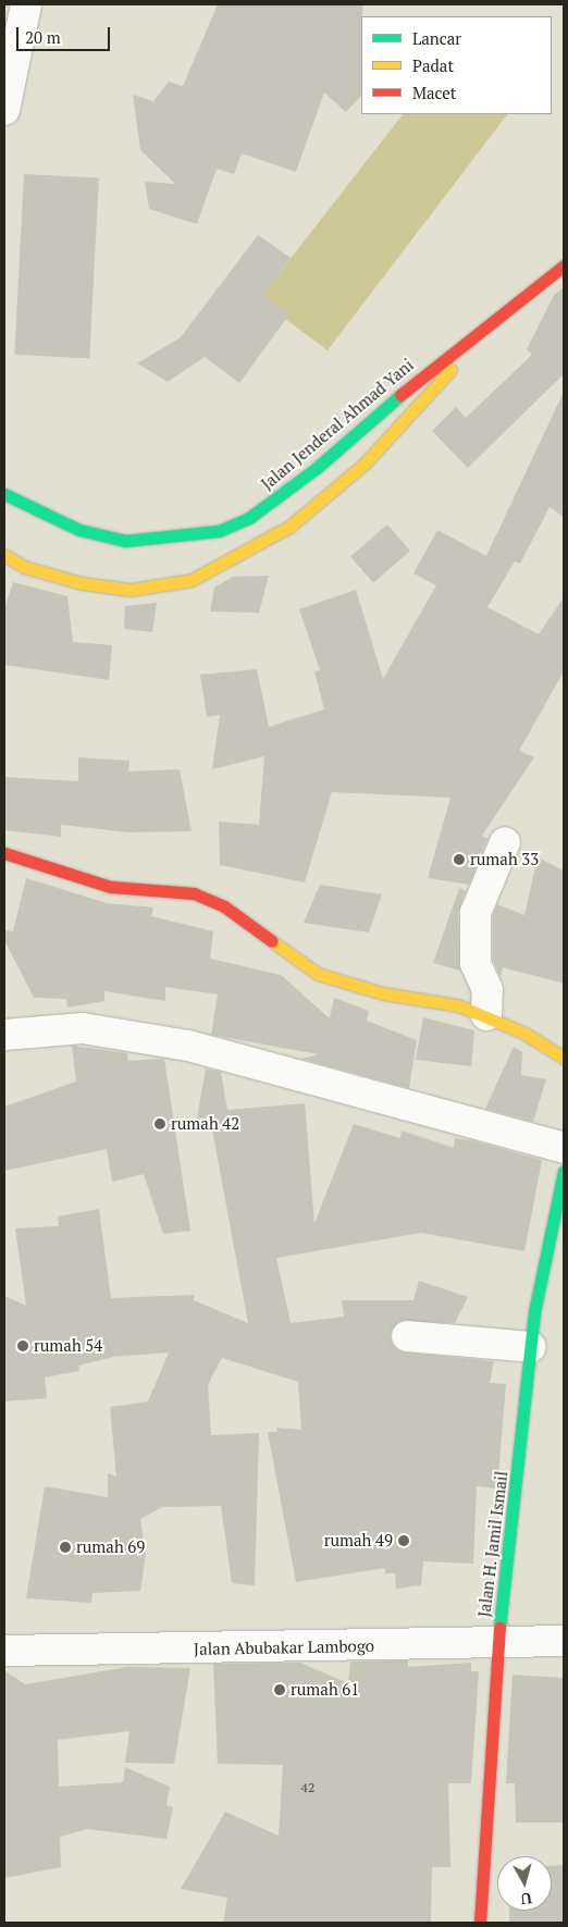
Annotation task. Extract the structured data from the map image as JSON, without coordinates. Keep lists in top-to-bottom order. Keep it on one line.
{"streets":{"main road":["Jalan Jenderal Ahmad Yani","Jalan H. Jamil Ismail"],"street":["Jalan Abubakar Lambogo"]},"crossings":[["Jalan H. Jamil Ismail","Jalan Abubakar Lambogo"]],"places":["rumah 33","rumah 42","rumah 54","rumah 49","rumah 69","rumah 61"],"house_numbers":["42"],"legend":["Lancar","Padat","Macet"],"scale_bar":"20 m","north":"bottom"}
